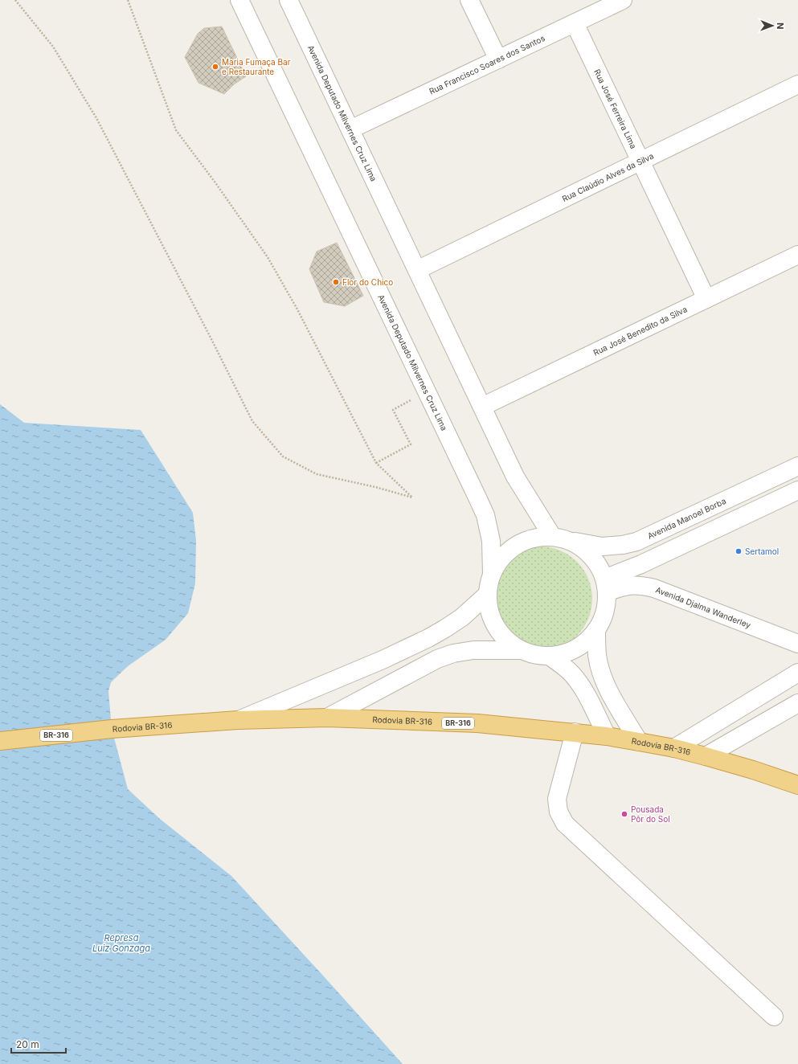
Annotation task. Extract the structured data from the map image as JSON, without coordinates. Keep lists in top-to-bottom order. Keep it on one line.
{"streets":{"highway":["Rodovia BR-316","BR-316"],"street":["Rua Francisco Soares dos Santos","Rua José Ferreira Lima","Avenida Deputado Milvernes Cruz Lima","Rua Claúdio Alves da Silva","Rua José Benedito da Silva","Avenida Manoel Borba","Avenida Djalma Wanderley"]},"crossings":[["Rua Francisco Soares dos Santos","Rua José Ferreira Lima"],["Rua Francisco Soares dos Santos","Avenida Deputado Milvernes Cruz Lima"],["Rua José Ferreira Lima","Rua Claúdio Alves da Silva"],["Rua José Ferreira Lima","Rua José Benedito da Silva"],["Avenida Deputado Milvernes Cruz Lima","Rua Claúdio Alves da Silva"],["Avenida Deputado Milvernes Cruz Lima","Rua José Benedito da Silva"],["Avenida Deputado Milvernes Cruz Lima","Avenida Manoel Borba"]],"water":["Represa Luiz Gonzaga"],"places":["Maria Fumaça Bar e Restaurante","Flor do Chico","Sertamol","Pousada Pôr do Sol"],"scale_bar":"20 m","north":"right"}
